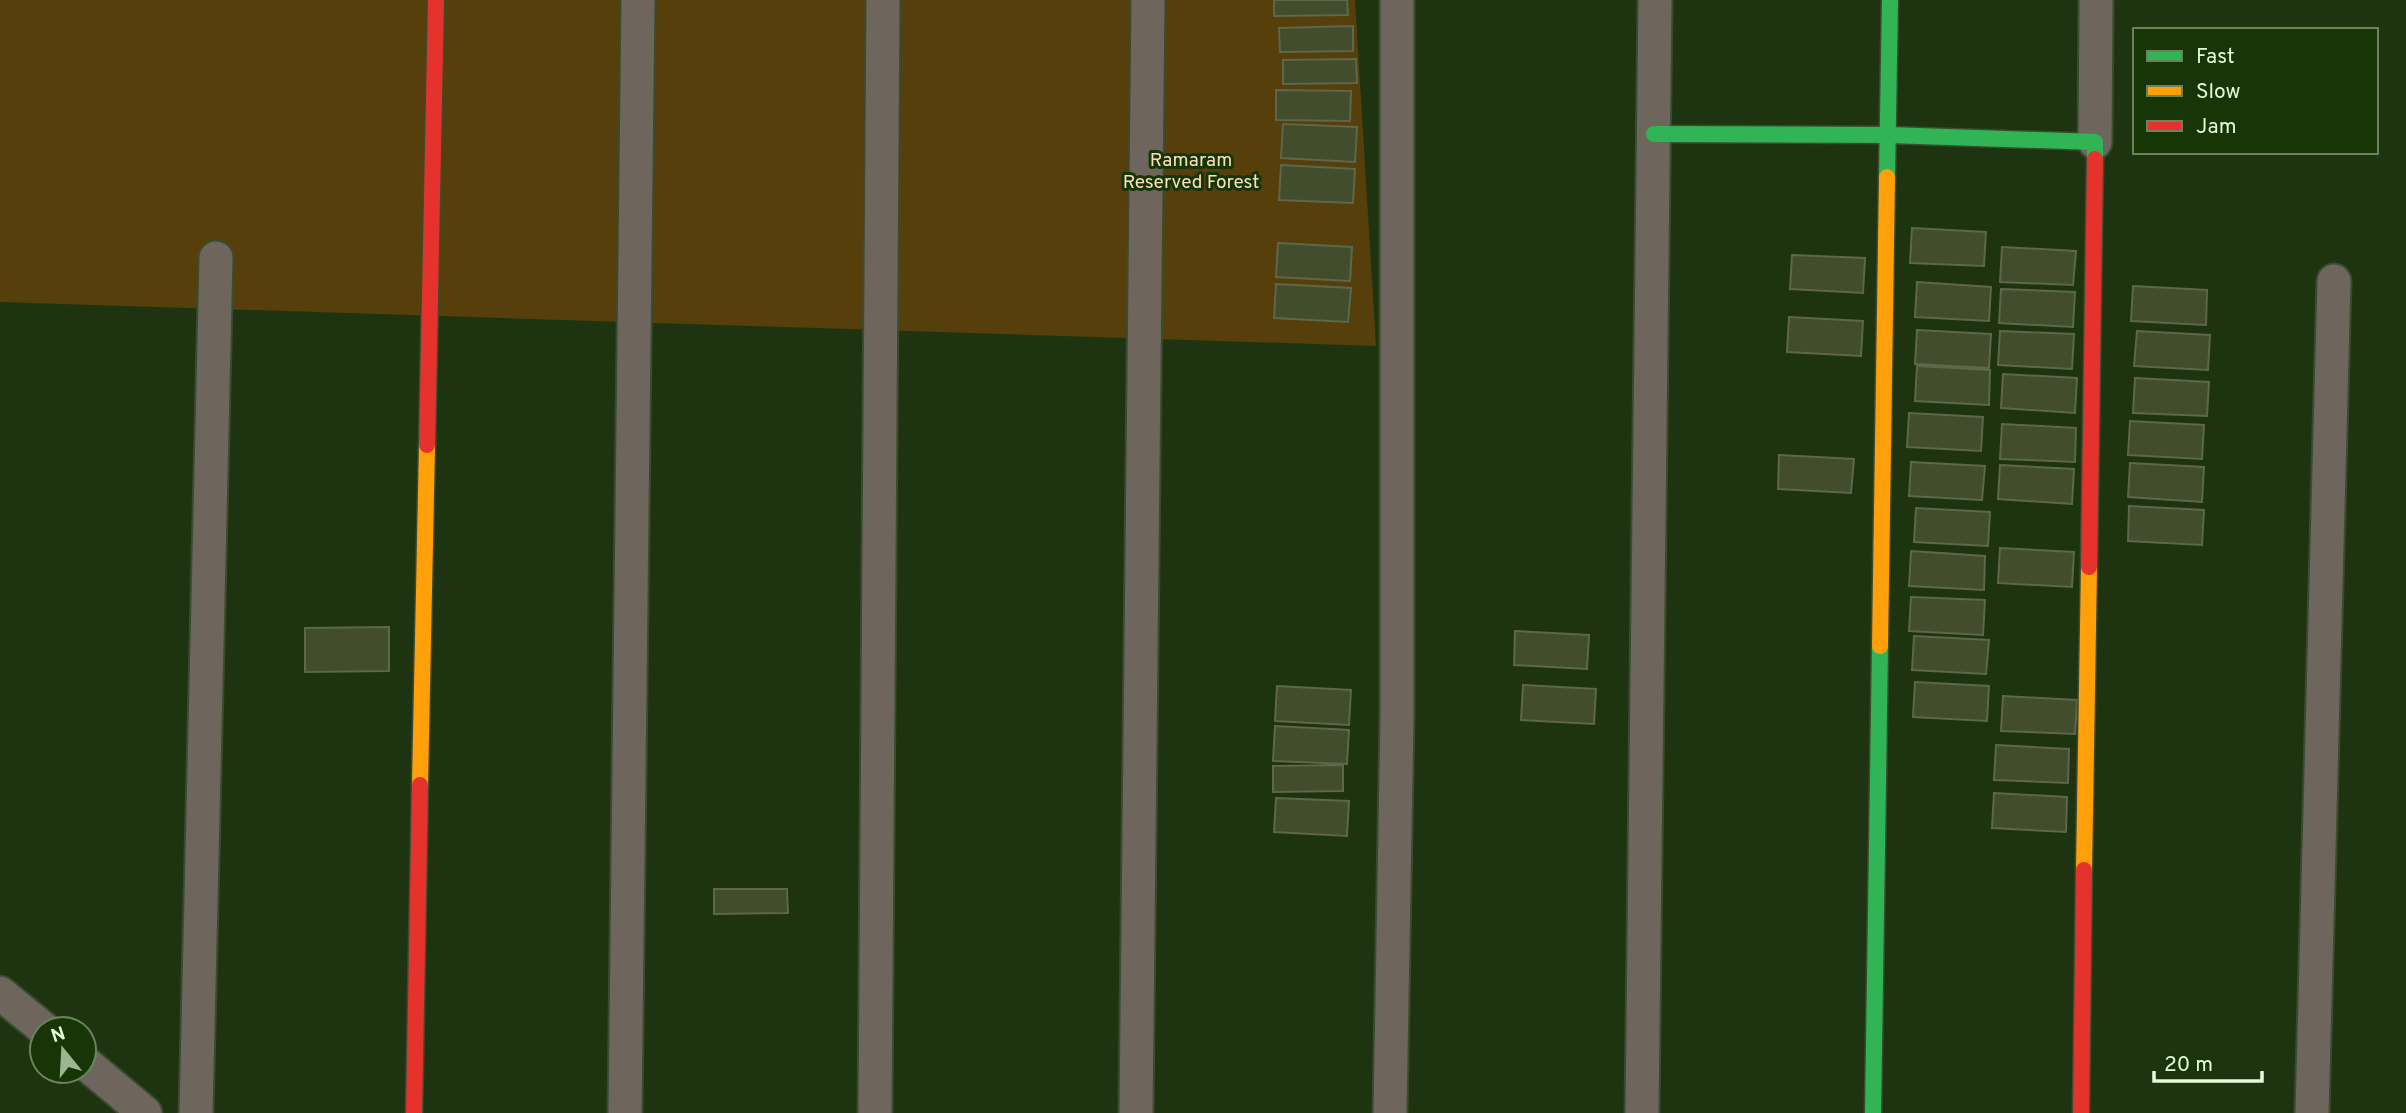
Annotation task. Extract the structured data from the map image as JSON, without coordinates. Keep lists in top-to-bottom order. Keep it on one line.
{"parks":["Ramaram Reserved Forest"],"legend":["Fast","Slow","Jam"],"scale_bar":"20 m","north":"top"}
